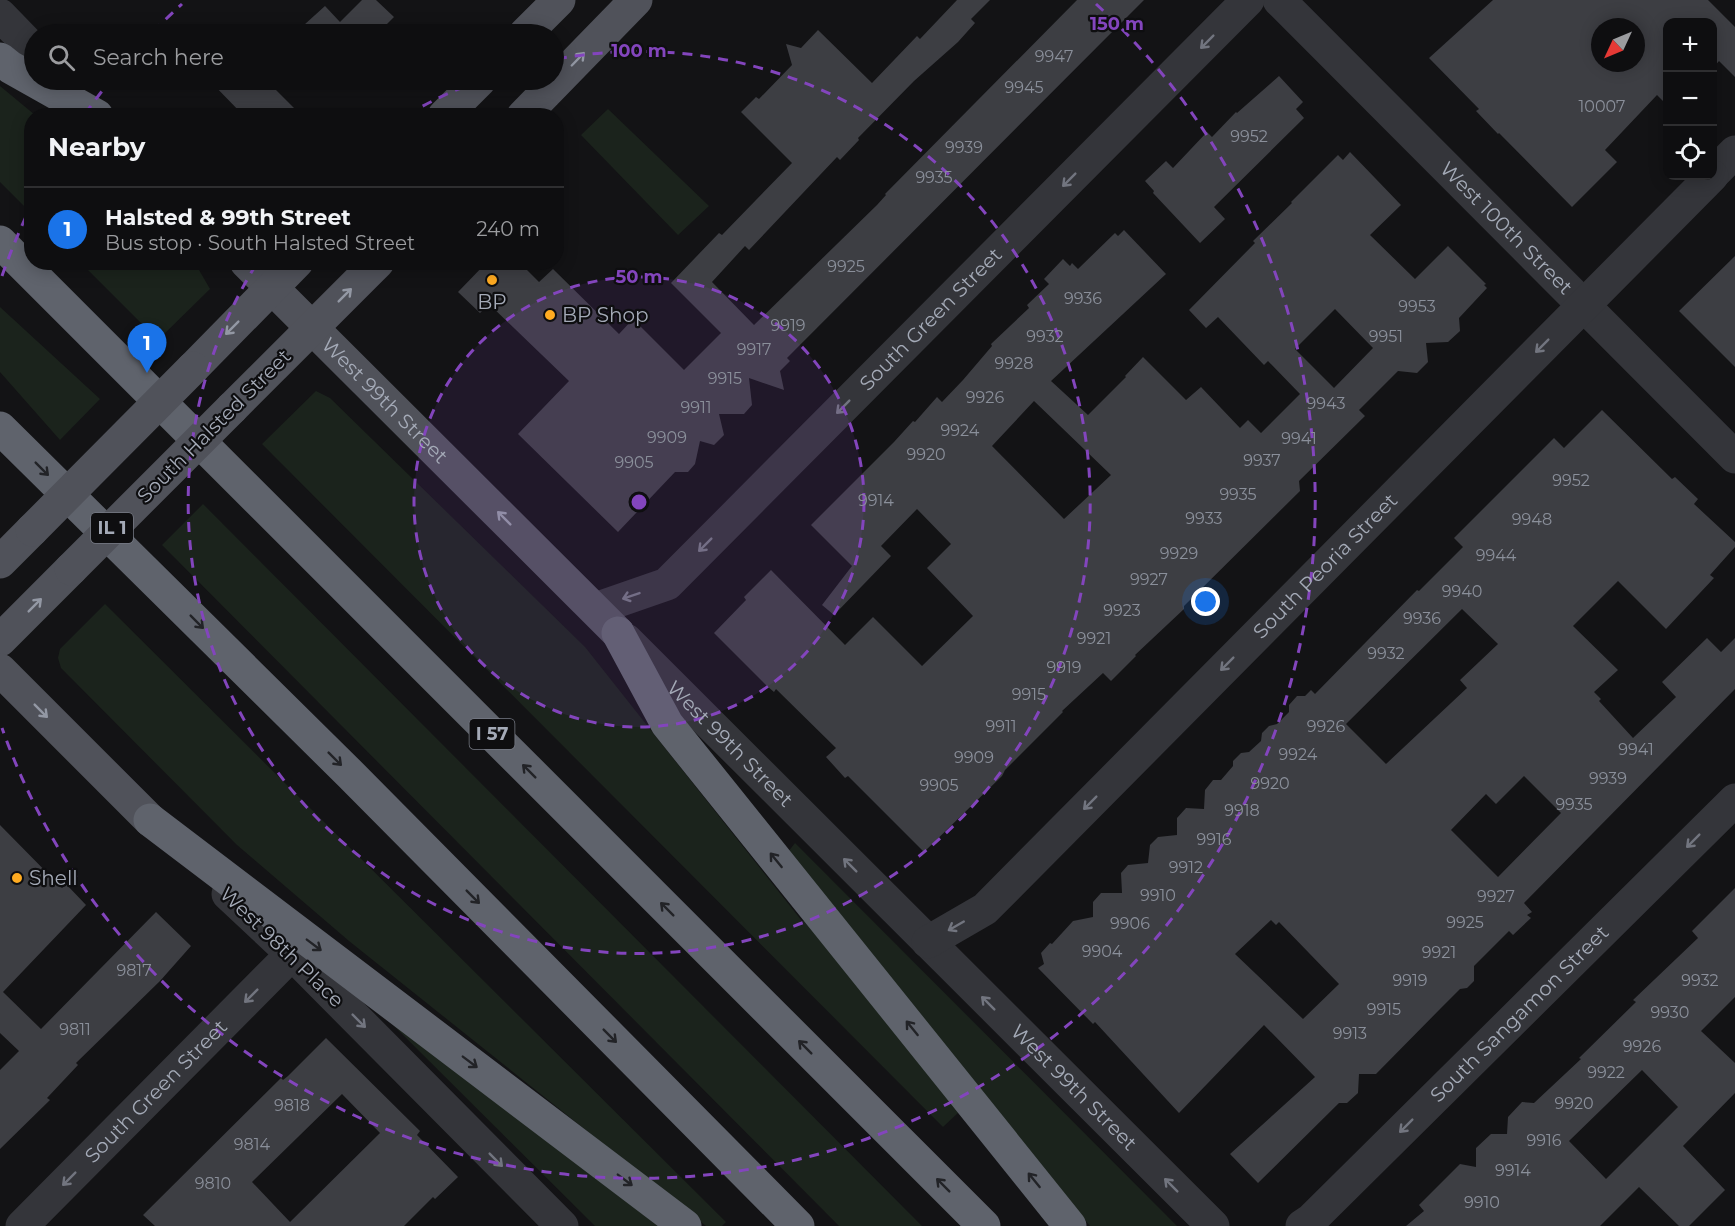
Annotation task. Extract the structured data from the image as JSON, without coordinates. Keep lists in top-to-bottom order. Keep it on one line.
{"streets":{"highway":["I 57"],"main road":["West 99th Street","South Halsted Street","IL 1","West 98th Place"],"street":["West 100th Street","South Green Street","South Peoria Street","South Sangamon Street"]},"crossings":[["West 100th Street","South Peoria Street"],["South Green Street","West 99th Street"],["South Green Street","West 98th Place"],["West 99th Street","South Halsted Street"],["West 99th Street","South Peoria Street"]],"one_way":["South Green Street","West 99th Street","South Peoria Street","West 98th Place","South Sangamon Street"],"places":["BP","BP Shop","Shell"],"house_numbers":["9947","9945","10007","9952","9939","9935","9925","9936","9953","9919","9932","9951","9917","9928","9915","9926","9943","9911","9924","9909","9941","9920","9937","9905","9952","9935","9914","9933","9948","9929","9944","9927","9940","9923","9936","9921","9932","9919","9915","9911","9926","9941","9924","9909","9939","9920","9905","9935","9918","9916","9912","9910","9927","9925","9906","9904","9921","9817","9919","9932","9915","9930","9811","9913","9926","9922","9920","9818","9916","9814","9914","9810","9910"],"north":"bottom left","page":{"map_buttons":["+","−"],"search":"Search here","heading":"Nearby","list":[{"mark":"1","name":"Halsted & 99th Street","note":"Bus stop · South Halsted Street","value":"240 m"}],"pins":"1"},"rings":["150 m","100 m","50 m"]}
